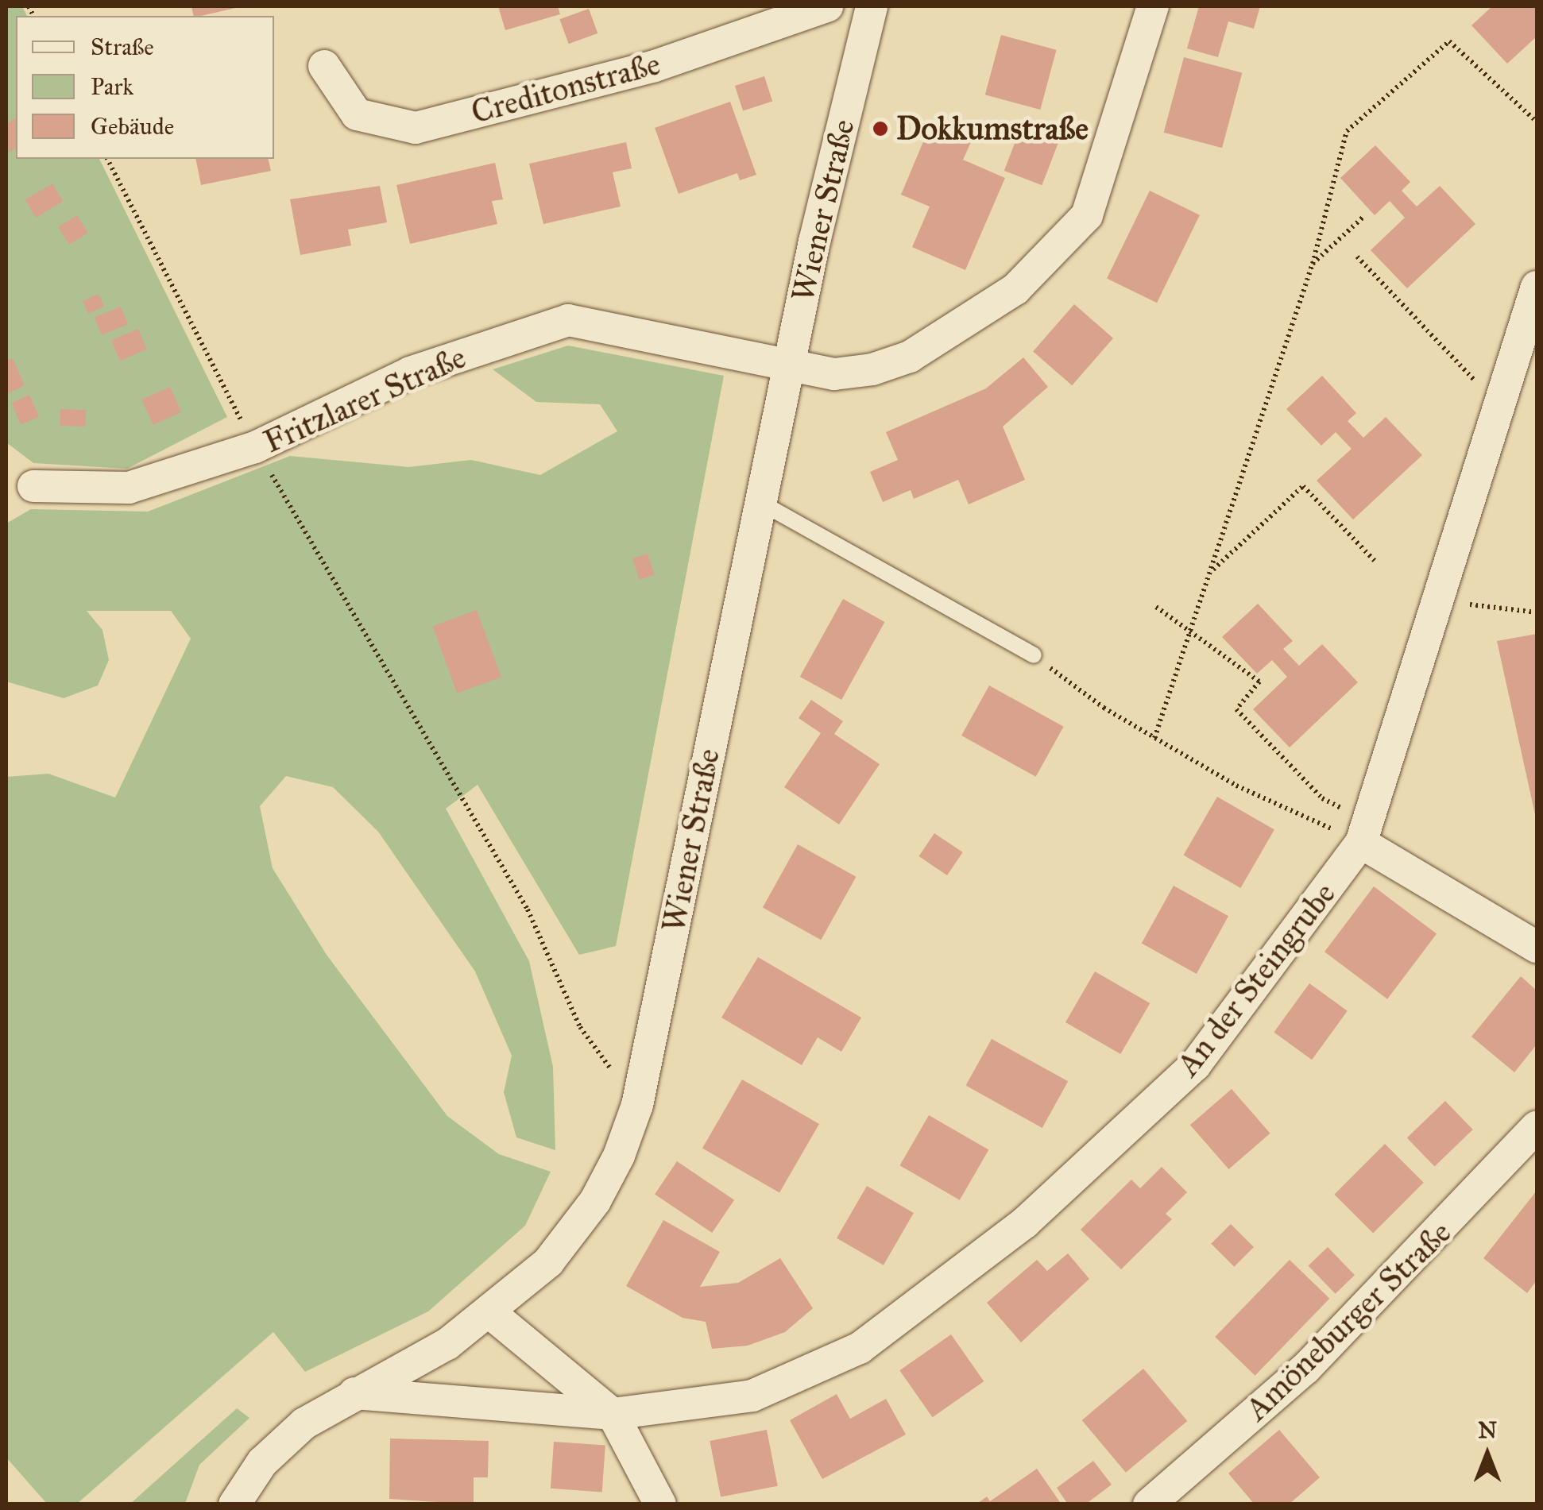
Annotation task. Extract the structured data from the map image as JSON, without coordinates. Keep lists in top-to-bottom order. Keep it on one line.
{"streets":{"street":["Creditonstraße","Wiener Straße","Fritzlarer Straße","An der Steingrube","Amöneburger Straße"]},"crossings":[["Wiener Straße","Fritzlarer Straße"],["Wiener Straße","An der Steingrube"]],"places":["Dokkumstraße"],"legend":["Straße","Park","Gebäude"],"north":"top"}
